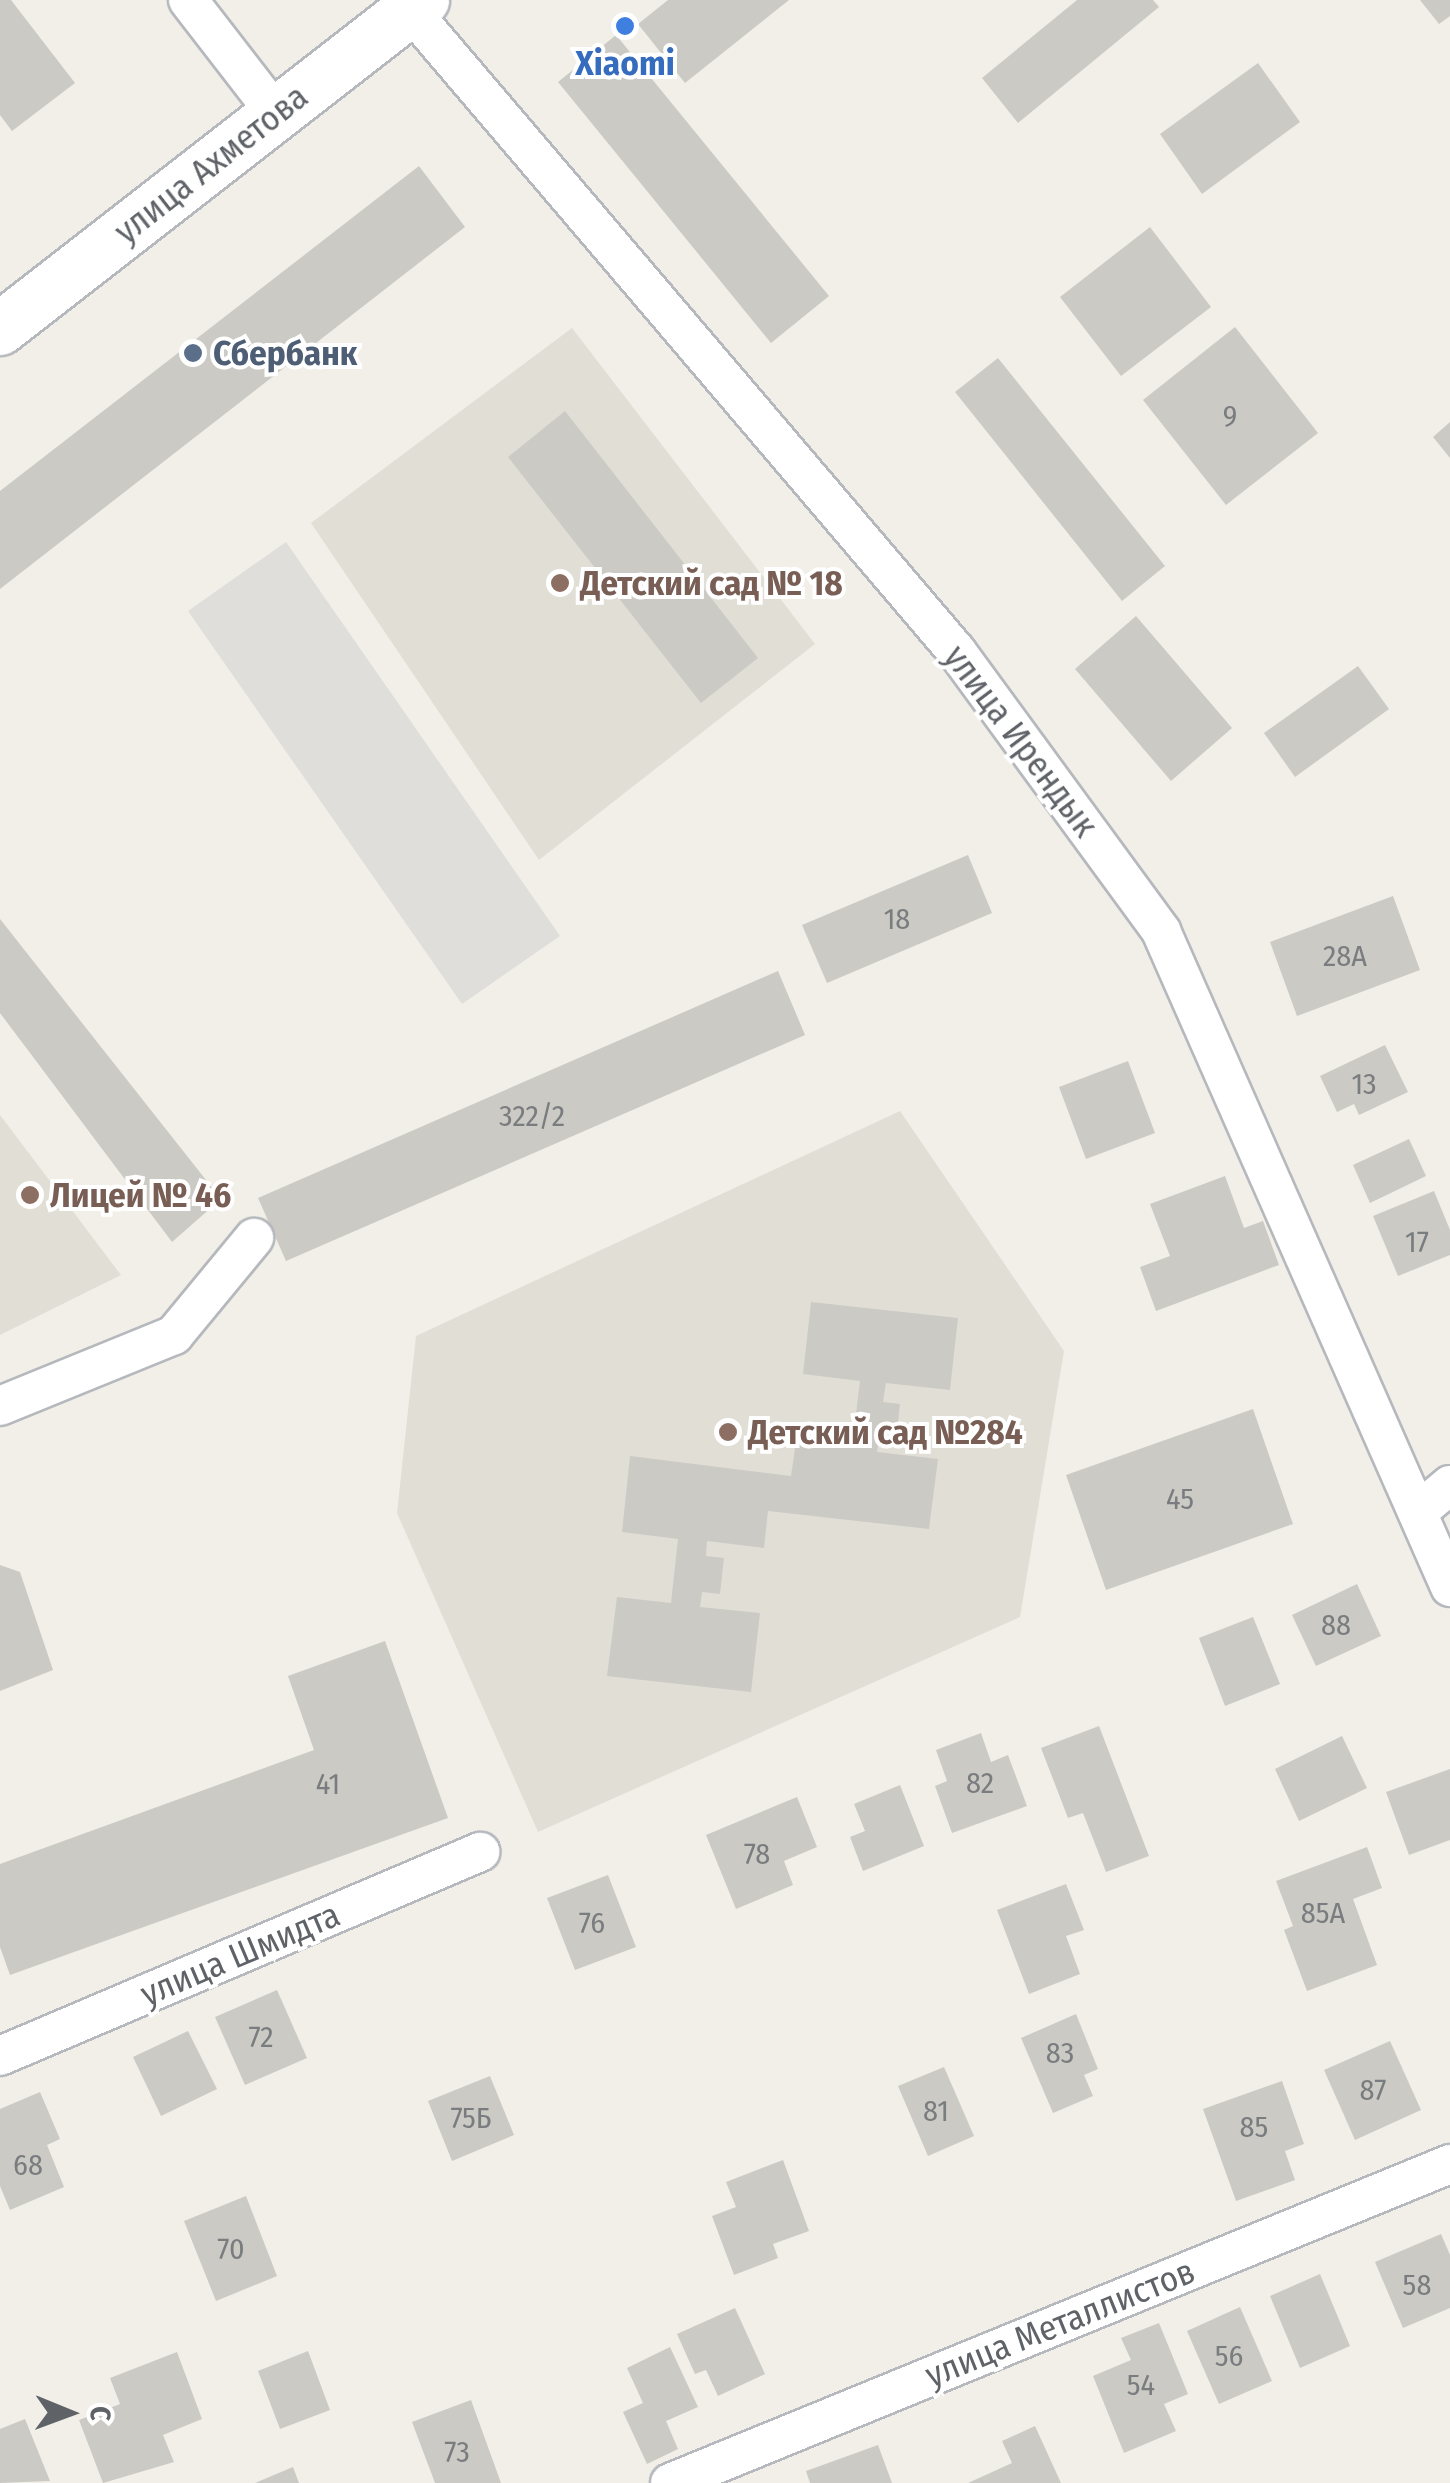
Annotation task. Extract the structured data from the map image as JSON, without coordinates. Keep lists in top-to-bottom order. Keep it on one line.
{"streets":{"main road":["улица Ахметова"],"street":["улица Ирендык","улица Шмидта","улица Металлистов"]},"crossings":[["улица Ахметова","улица Ирендык"]],"places":["Xiaomi","Сбербанк","Детский сад № 18","Лицей № 46","Детский сад №284"],"house_numbers":["9","18","28А","13","322/2","17","45","88","82","41","78","85А","76","72","83","87","81","75Б","85","68","70","58","56","54","73"],"north":"right"}
